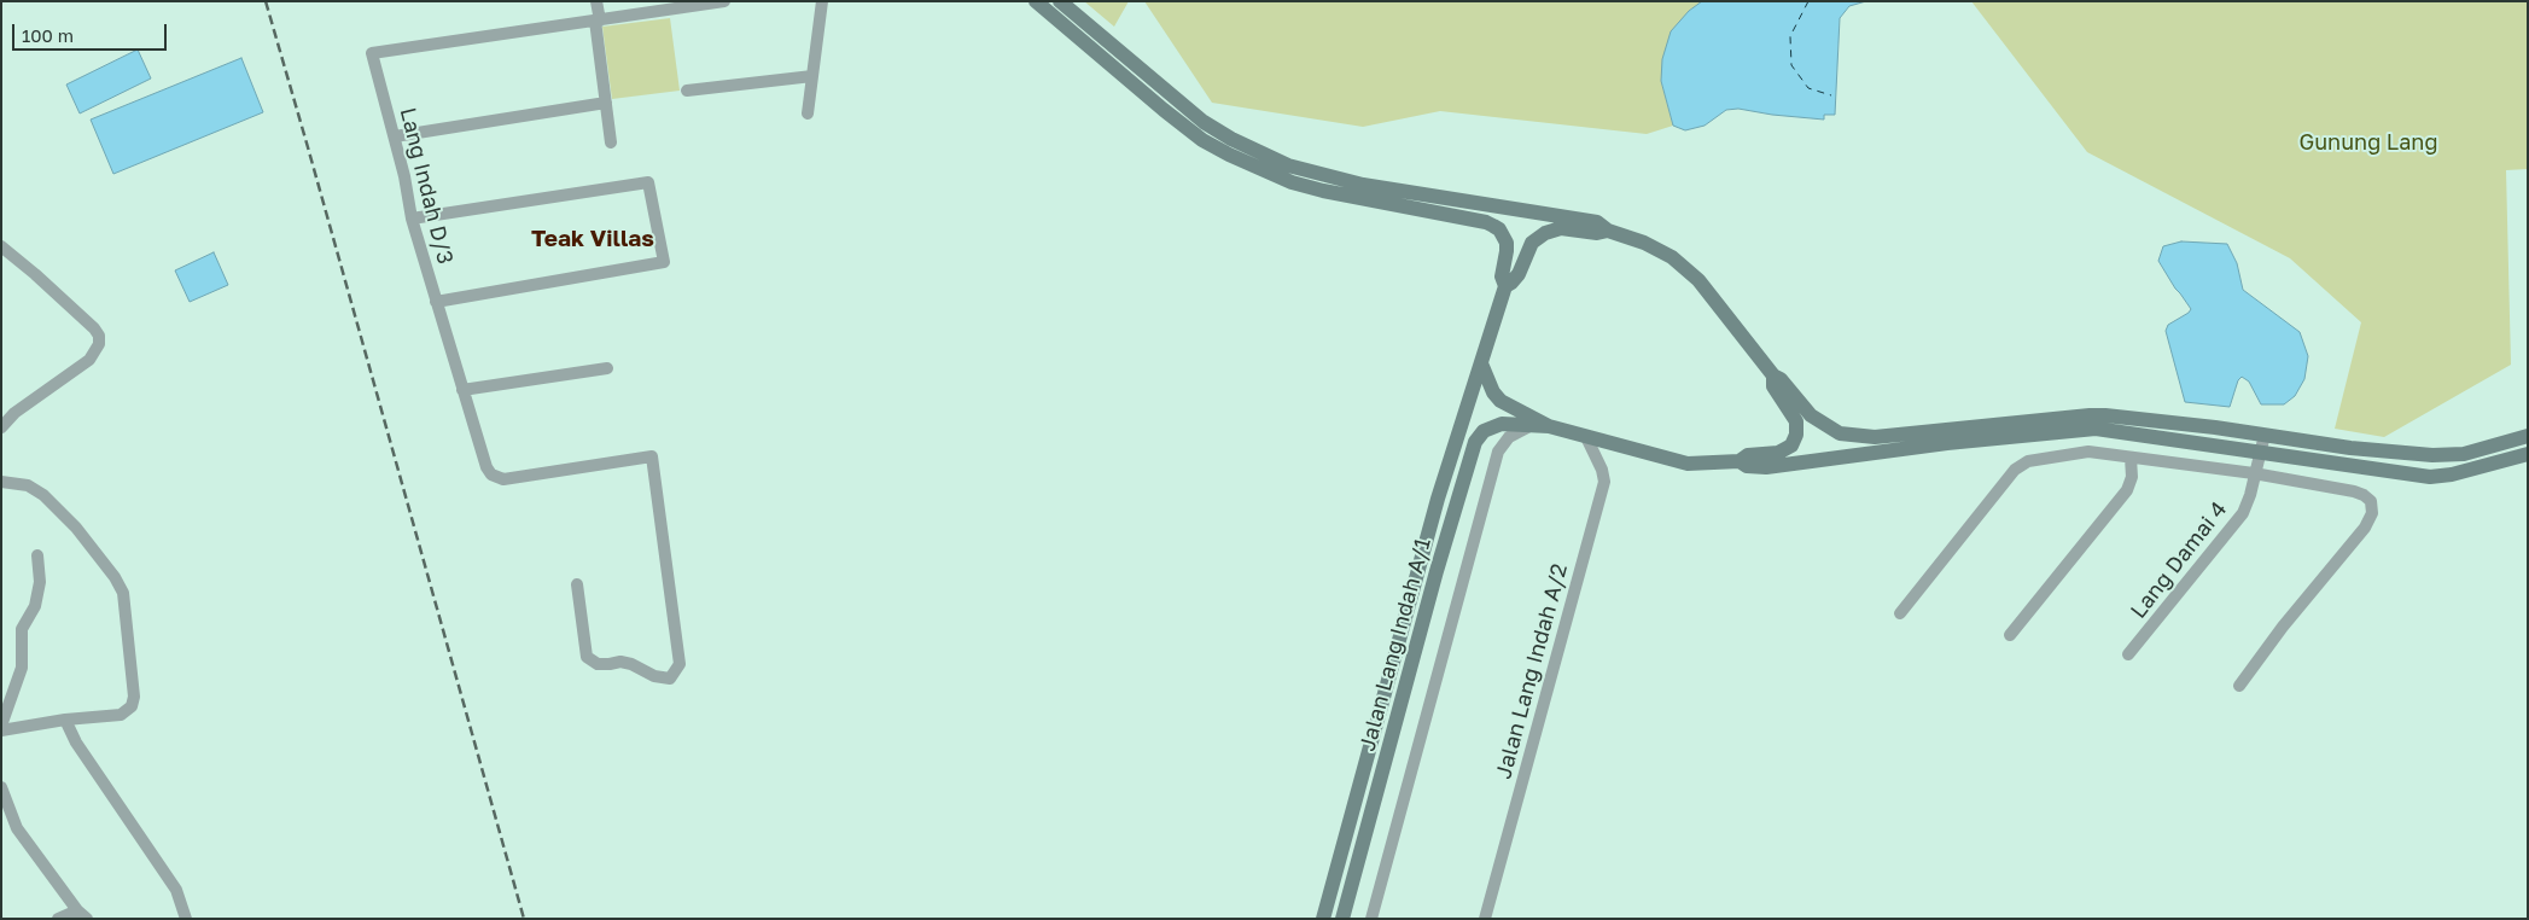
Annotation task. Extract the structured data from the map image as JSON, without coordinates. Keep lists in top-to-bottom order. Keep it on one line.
{"streets":{"street":["Lang Indah D/3","Lang Damai 4","Jalan Lang Indah A/1","Jalan Lang Indah A/2"]},"districts":["Teak Villas"],"parks":["Gunung Lang"],"scale_bar":"100 m"}
